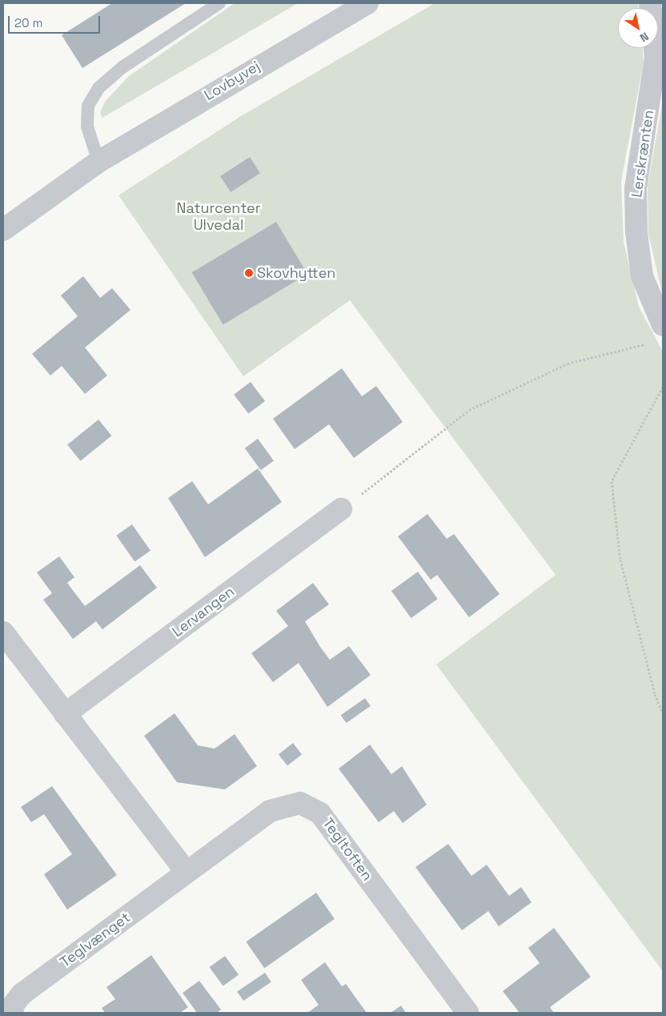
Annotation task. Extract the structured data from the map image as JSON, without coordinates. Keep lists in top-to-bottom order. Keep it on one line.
{"streets":{"street":["Lovbyvej","Lerskrænten","Lervangen","Tegltoften","Teglvænget"]},"crossings":[["Tegltoften","Teglvænget"]],"parks":["Naturcenter Ulvedal"],"places":["Skovhytten"],"scale_bar":"20 m","north":"bottom right"}
